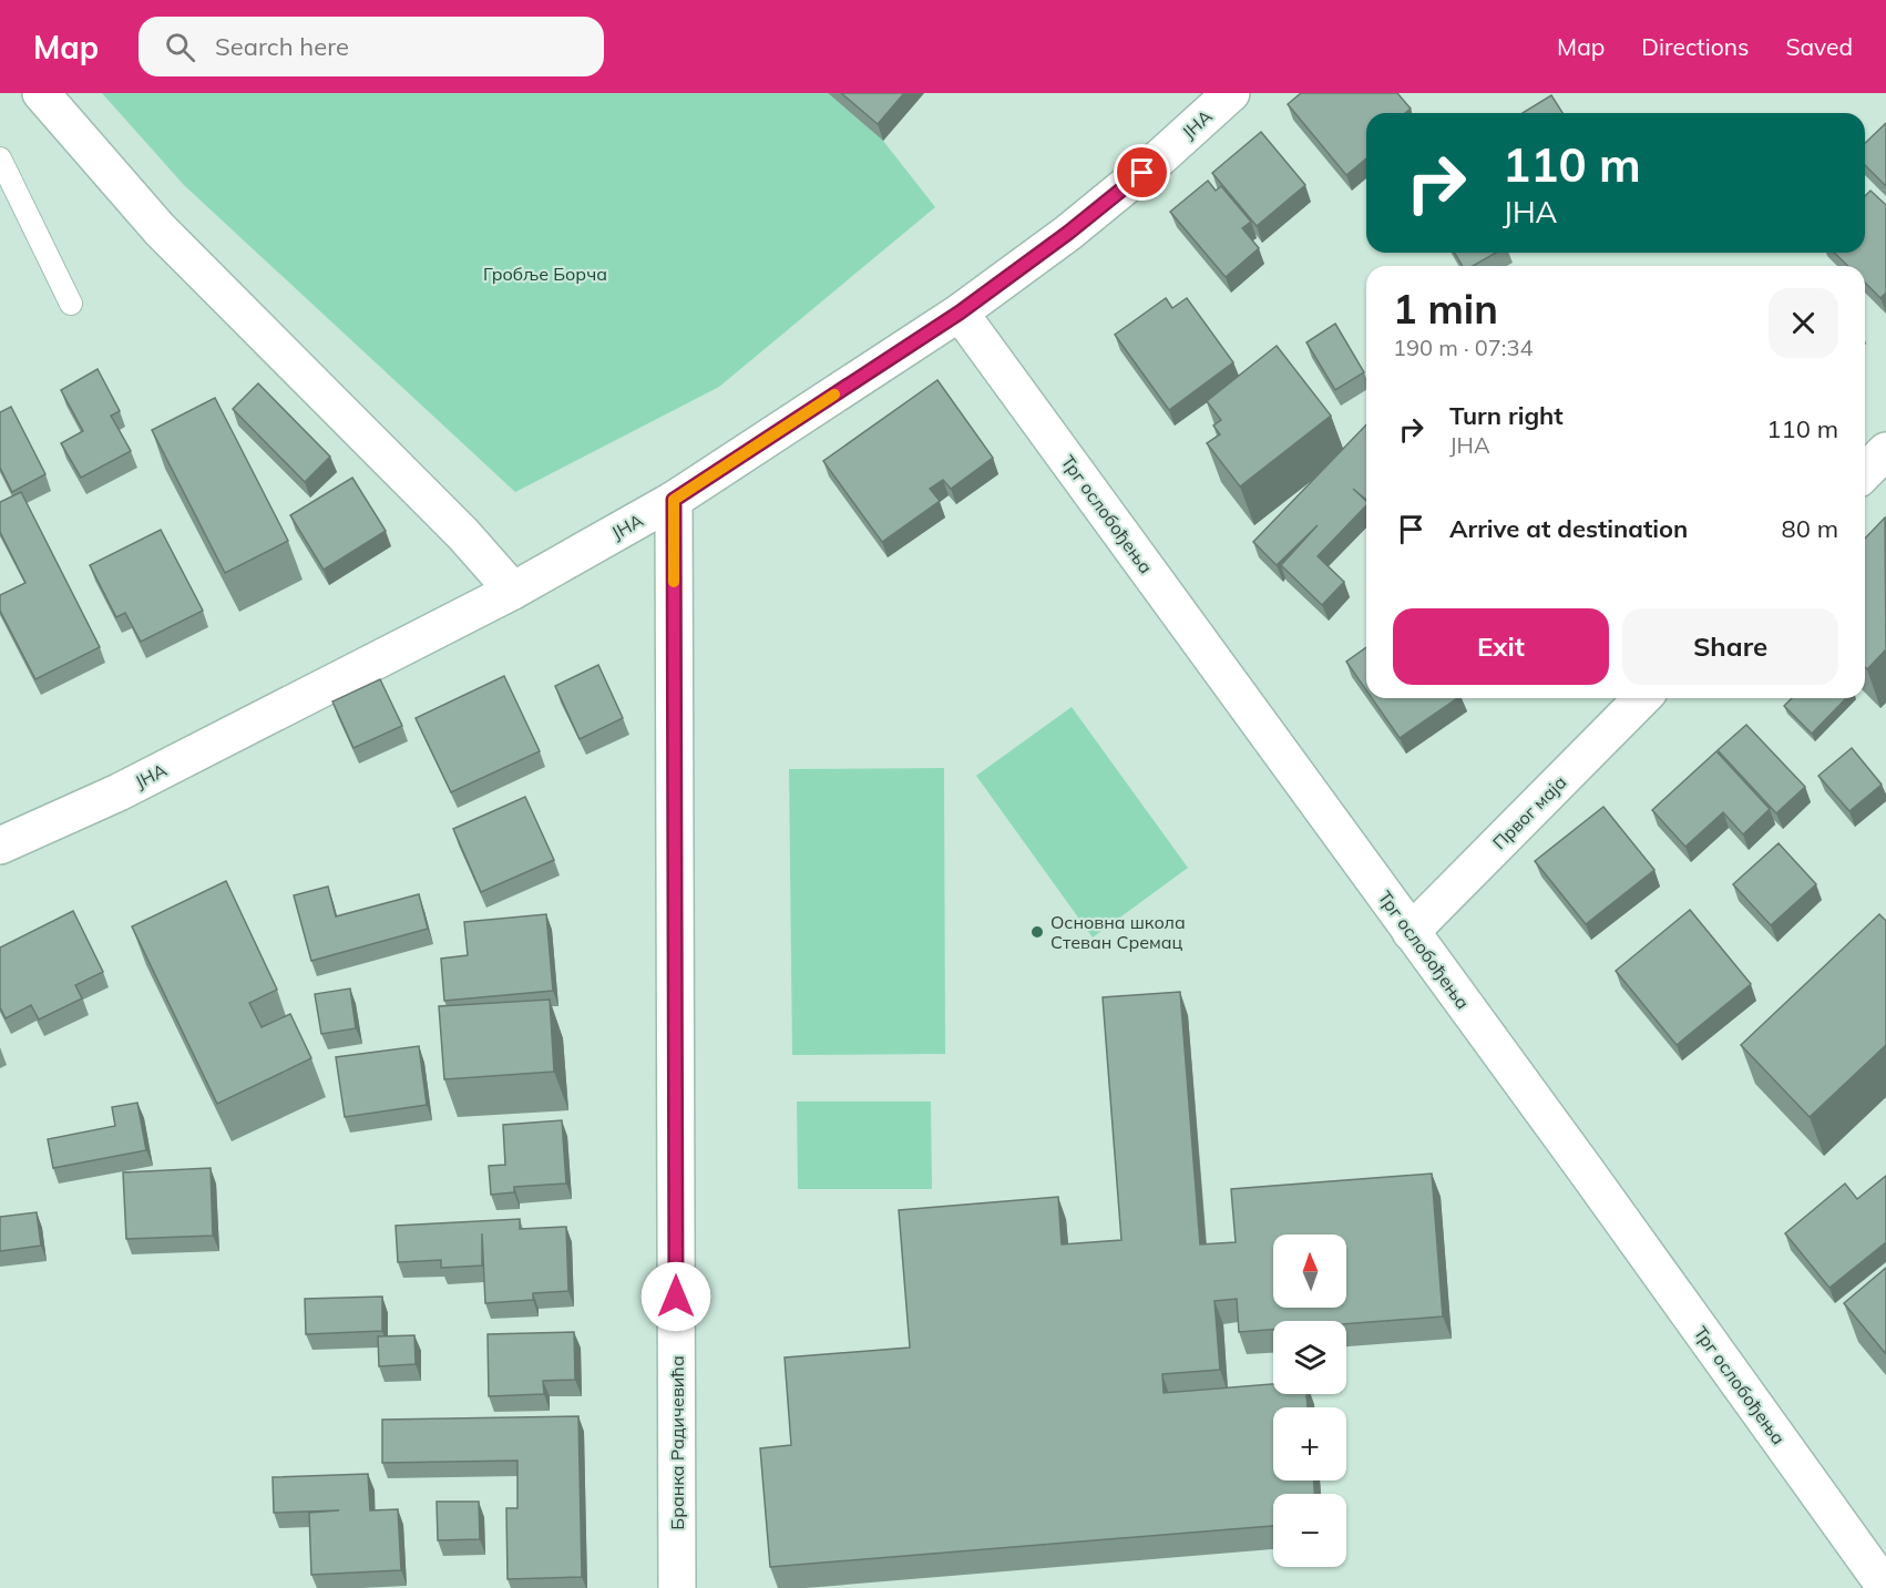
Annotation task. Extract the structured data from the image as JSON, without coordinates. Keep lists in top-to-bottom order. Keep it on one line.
{"streets":{"street":["ЈНА","Трг ослобођења","Првог маја","Бранка Радичевића"]},"crossings":[["ЈНА","Трг ослобођења"],["ЈНА","Бранка Радичевића"],["Трг ослобођења","Првог маја"]],"parks":["Гробље Борча"],"places":["Основна школа Стеван Сремац"],"north":"top","page":{"header":"Map","search":"Search here","nav":["Map","Directions","Saved"],"turn":["110 m","ЈНА"],"heading":["1 min","190 m · 07:34"],"list":[{"name":"Turn right","note":"ЈНА","value":"110 m"},{"name":"Arrive at destination","value":"80 m"}],"buttons":["Exit","Share"],"map_buttons":["+","−"]}}
